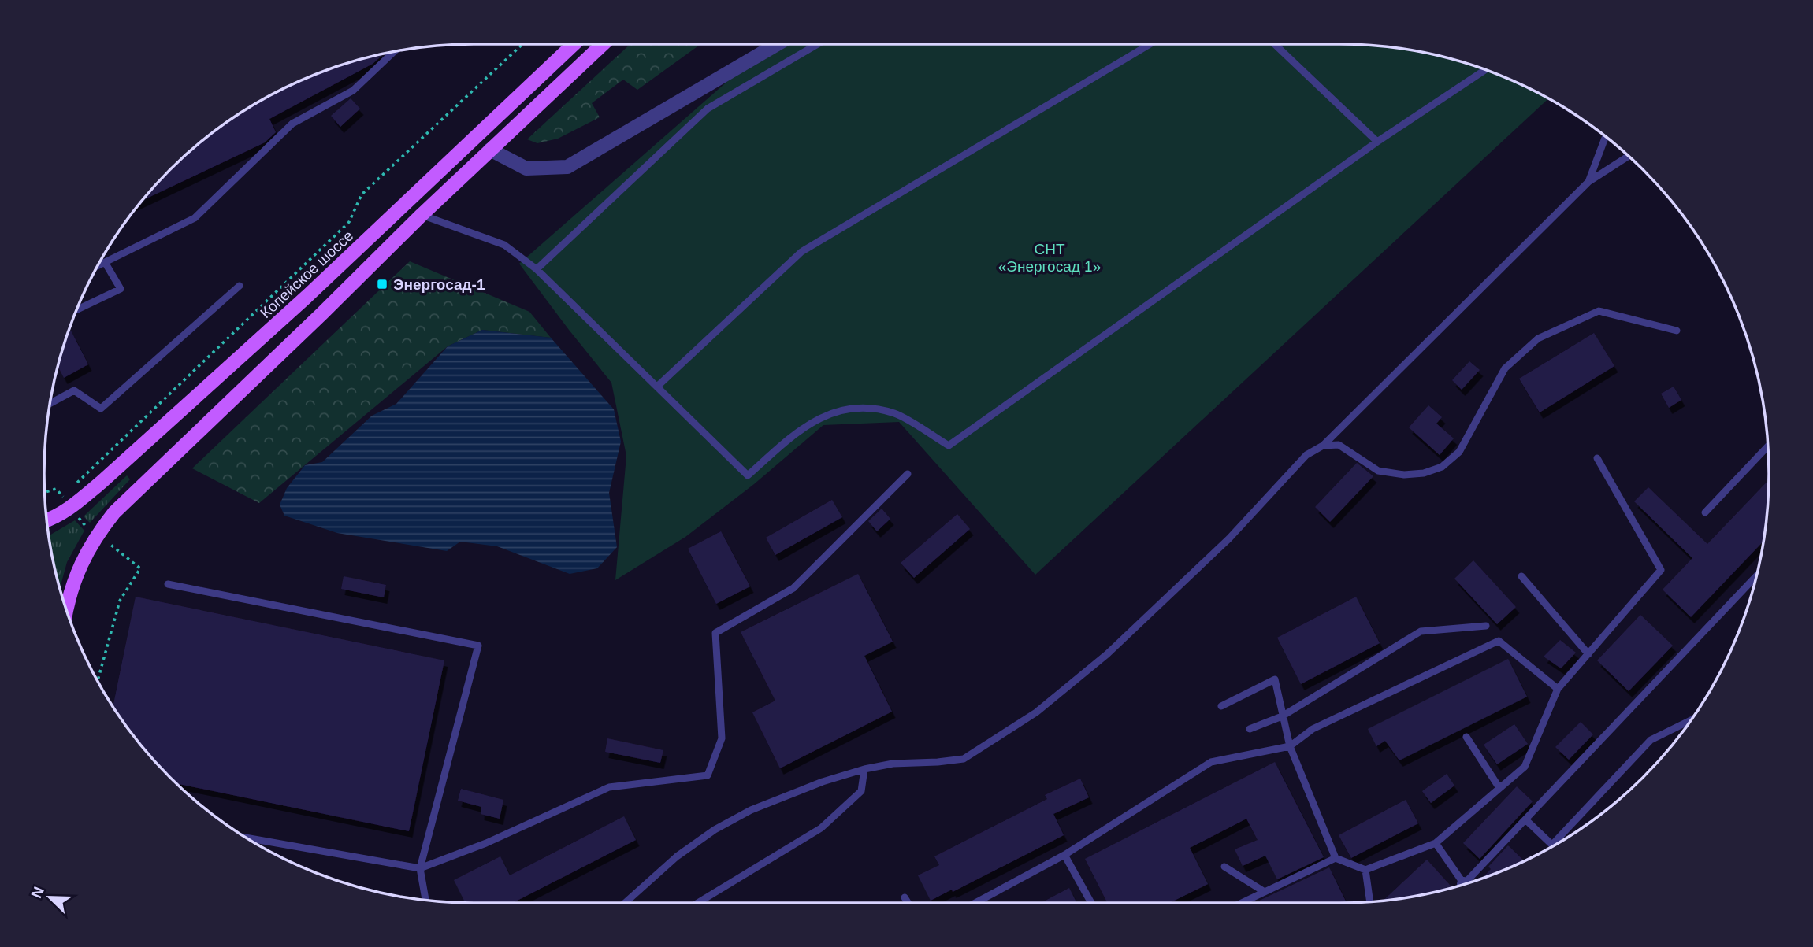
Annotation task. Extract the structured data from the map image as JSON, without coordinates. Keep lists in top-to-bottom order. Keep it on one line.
{"streets":{"main road":["Копейское шоссе"]},"parks":["СНТ «Энергосад 1»"],"places":{"transit":["Энергосад-1"]},"north":"top left"}
